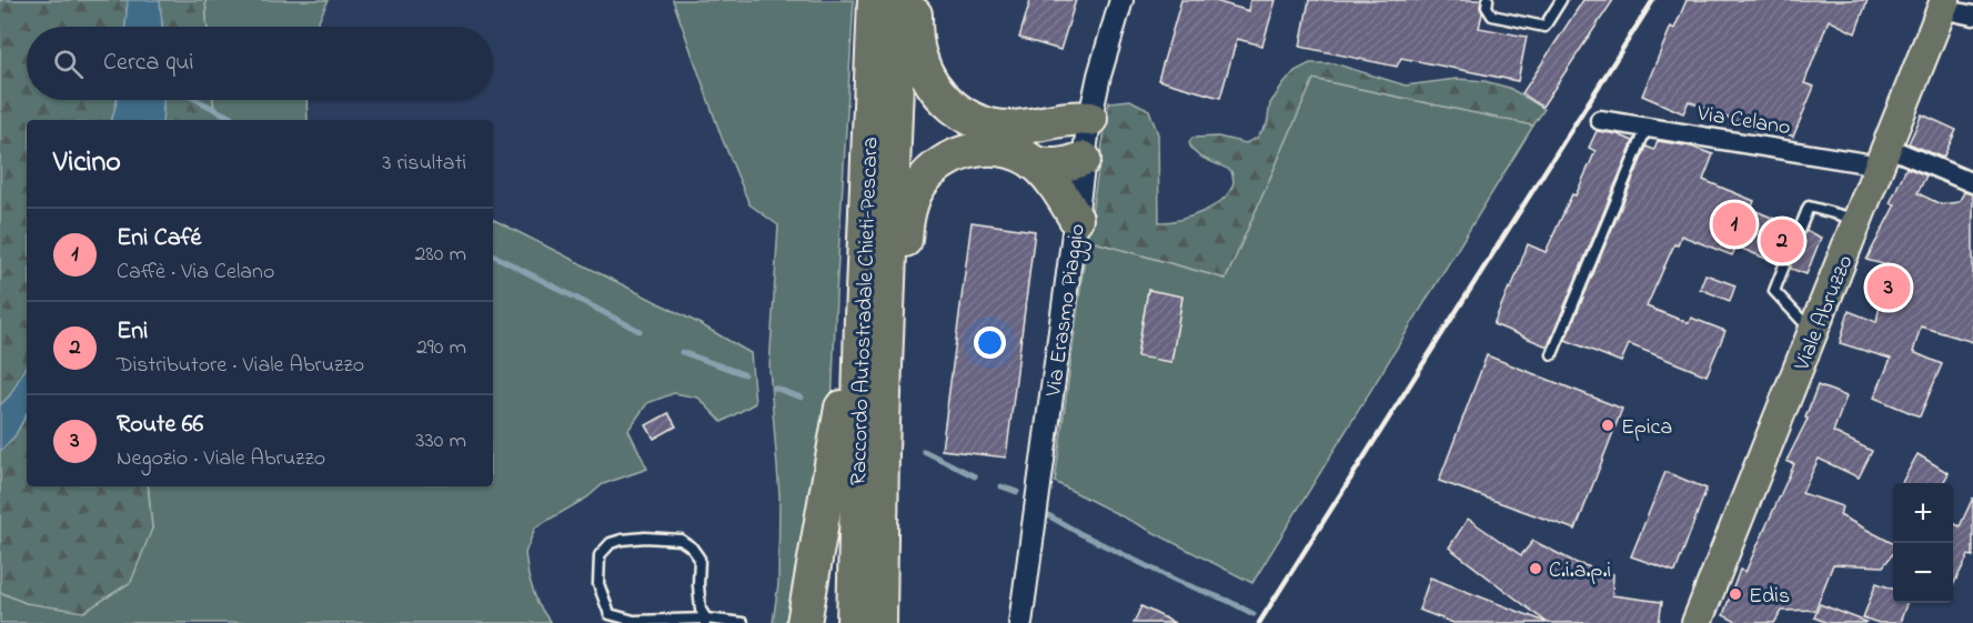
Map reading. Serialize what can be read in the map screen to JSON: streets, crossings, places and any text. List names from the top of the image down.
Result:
{
  "streets": {
    "highway": ["Raccordo Autostradale Chieti-Pescara"],
    "main road": ["Viale Abruzzo"],
    "street": ["Via Celano", "Via Erasmo Piaggio"]
  },
  "crossings": [
    ["Via Celano", "Viale Abruzzo"]
  ],
  "places": ["Epica", "C.i.a.p.i", "Edis"],
  "page": {
    "search": "Cerca qui",
    "heading": ["Vicino", "3 risultati"],
    "pins": ["1", "2", "3"],
    "list": [
      {
        "mark": "1",
        "name": "Eni Café",
        "note": "Caffè · Via Celano",
        "value": "280 m"
      },
      {
        "mark": "2",
        "name": "Eni",
        "note": "Distributore · Viale Abruzzo",
        "value": "290 m"
      },
      {
        "mark": "3",
        "name": "Route 66",
        "note": "Negozio · Viale Abruzzo",
        "value": "330 m"
      }
    ],
    "map_buttons": ["+", "−"]
  }
}
